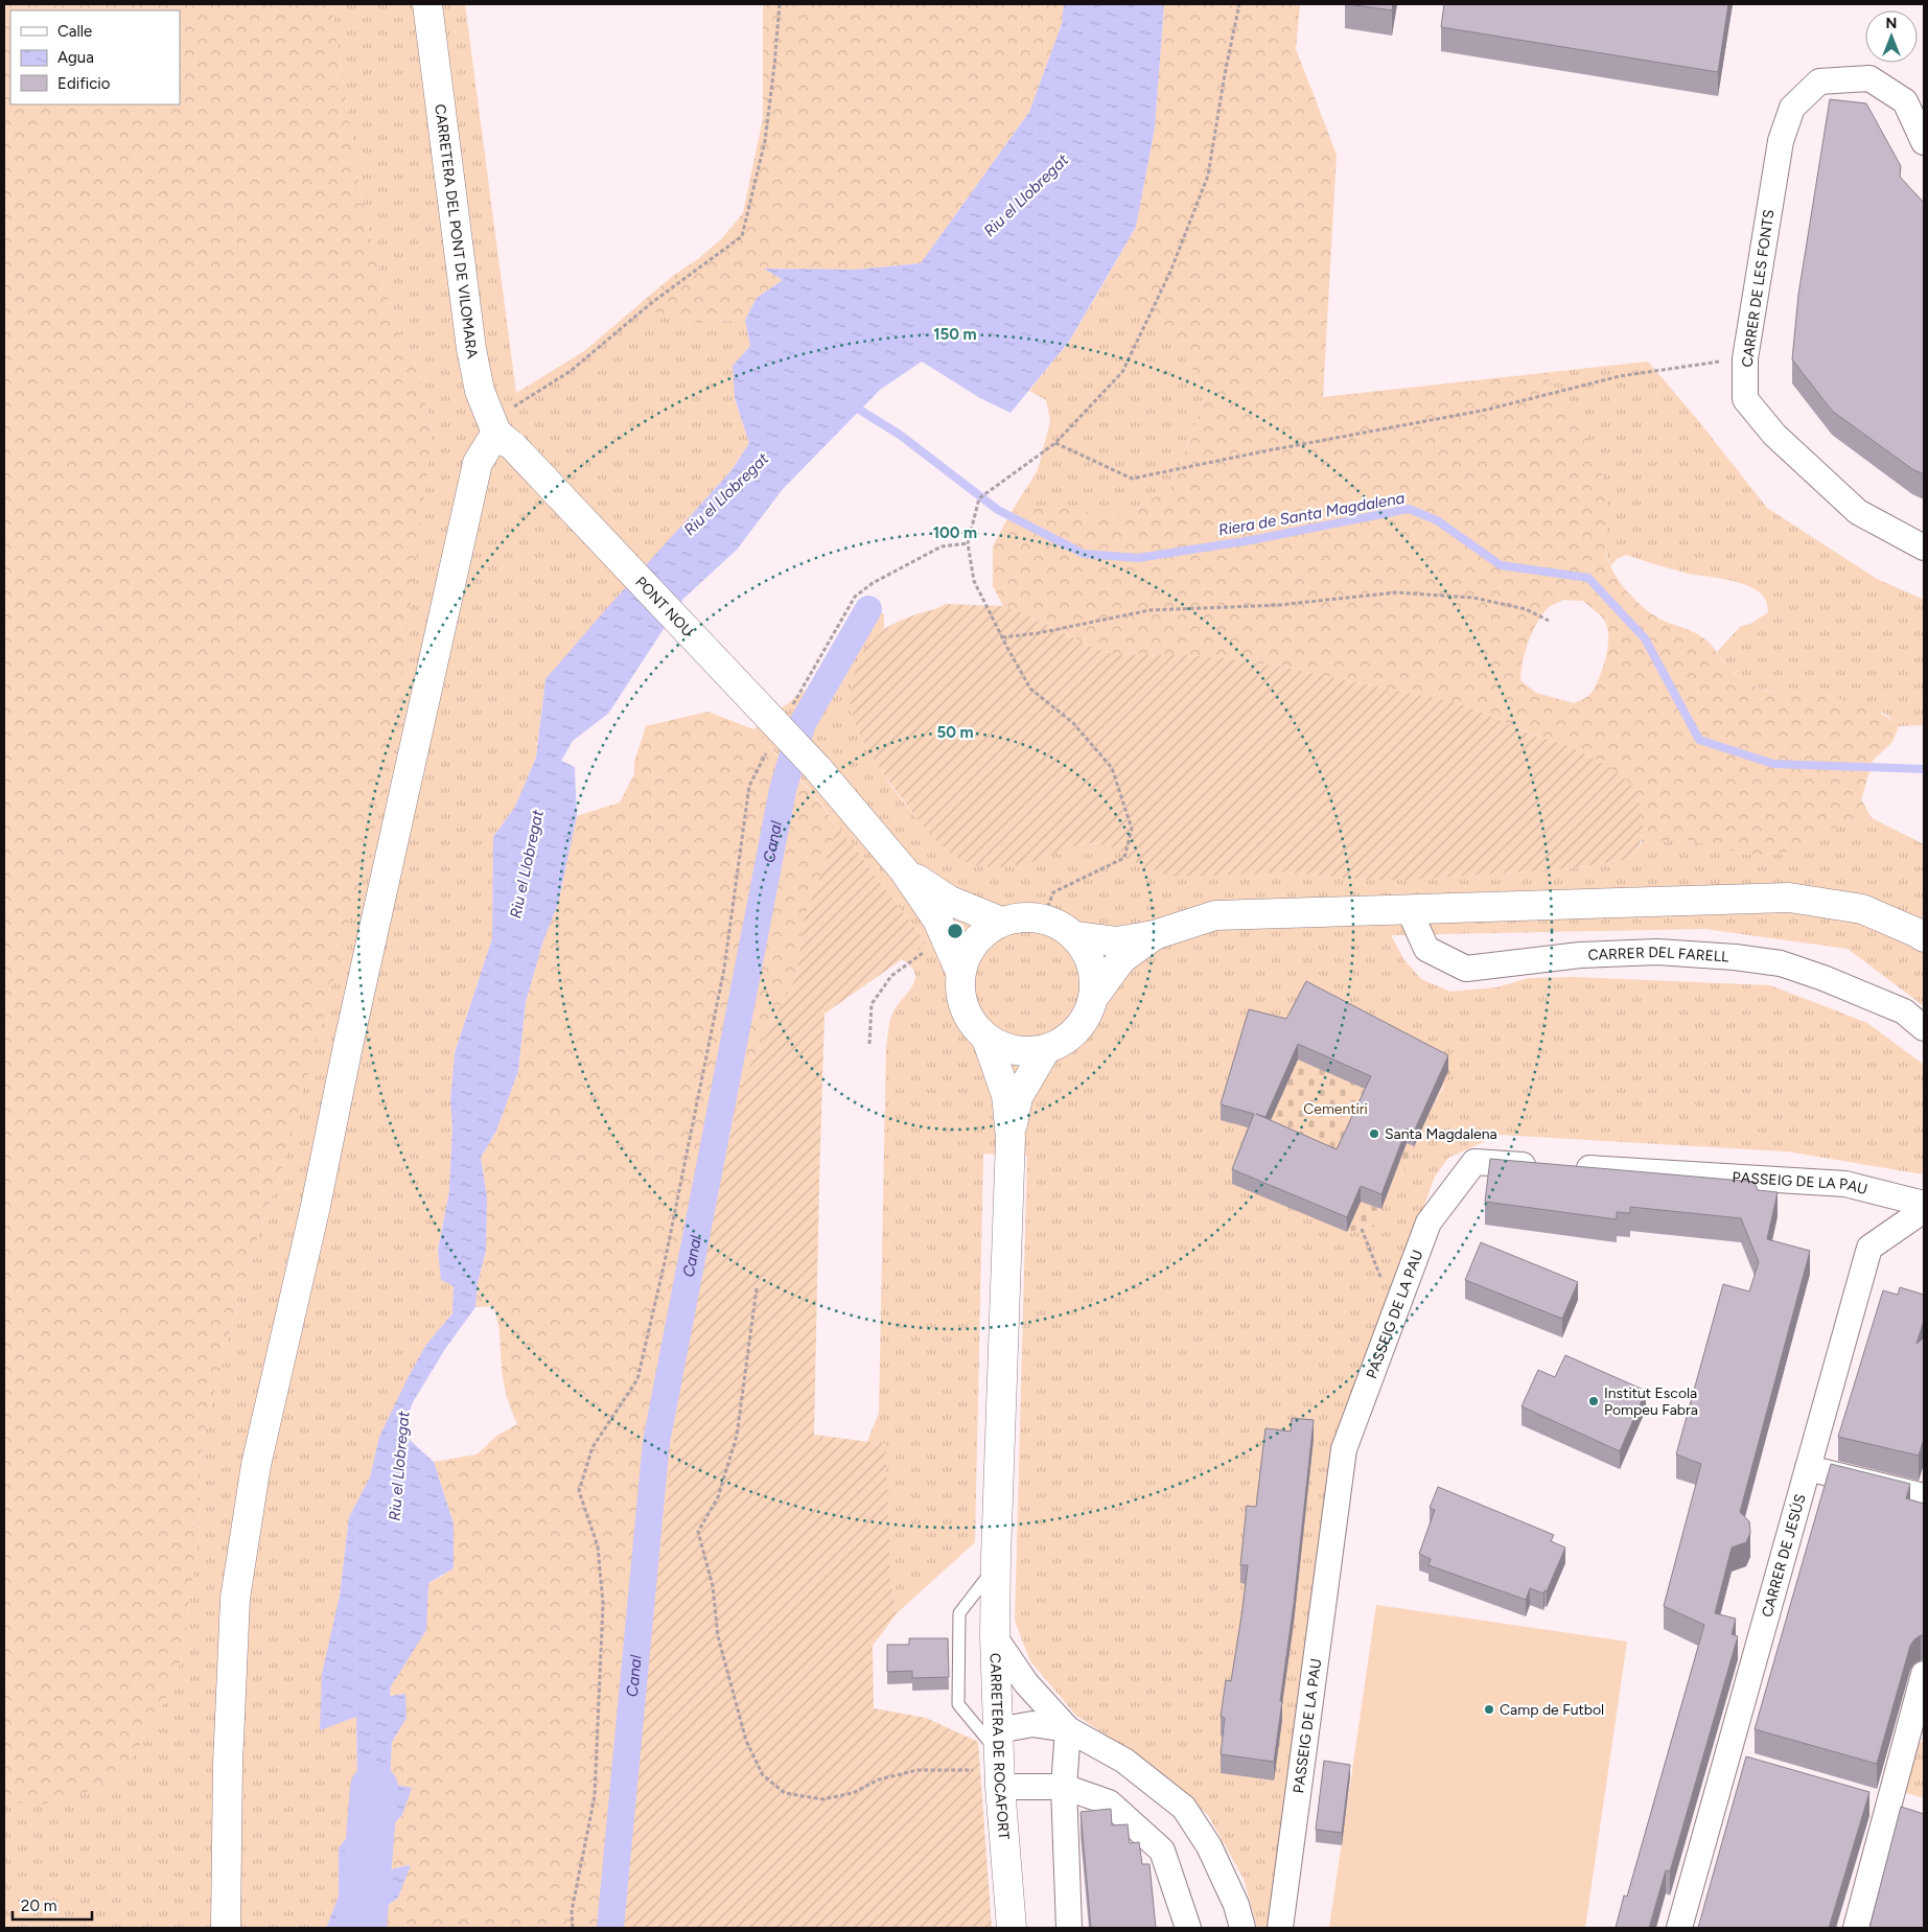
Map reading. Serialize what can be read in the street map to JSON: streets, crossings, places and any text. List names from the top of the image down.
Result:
{
  "streets": {
    "street": [
      "CARRETERA DEL PONT DE VILOMARA",
      "CARRER DE LES FONTS",
      "PONT NOU",
      "CARRER DEL FARELL",
      "PASSEIG DE LA PAU",
      "CARRER DE JESÚS",
      "CARRETERA DE ROCAFORT"
    ]
  },
  "crossings": [
    ["CARRETERA DEL PONT DE VILOMARA", "PONT NOU"]
  ],
  "water": ["Riu el Llobregat", "Riera de Santa Magdalena", "Canal"],
  "parks": ["Cementiri"],
  "places": ["Santa Magdalena", "Institut Escola Pompeu Fabra", "Camp de Futbol"],
  "legend": ["Calle", "Agua", "Edificio"],
  "scale_bar": "20 m",
  "north": "top",
  "rings": ["150 m", "100 m", "50 m"]
}
